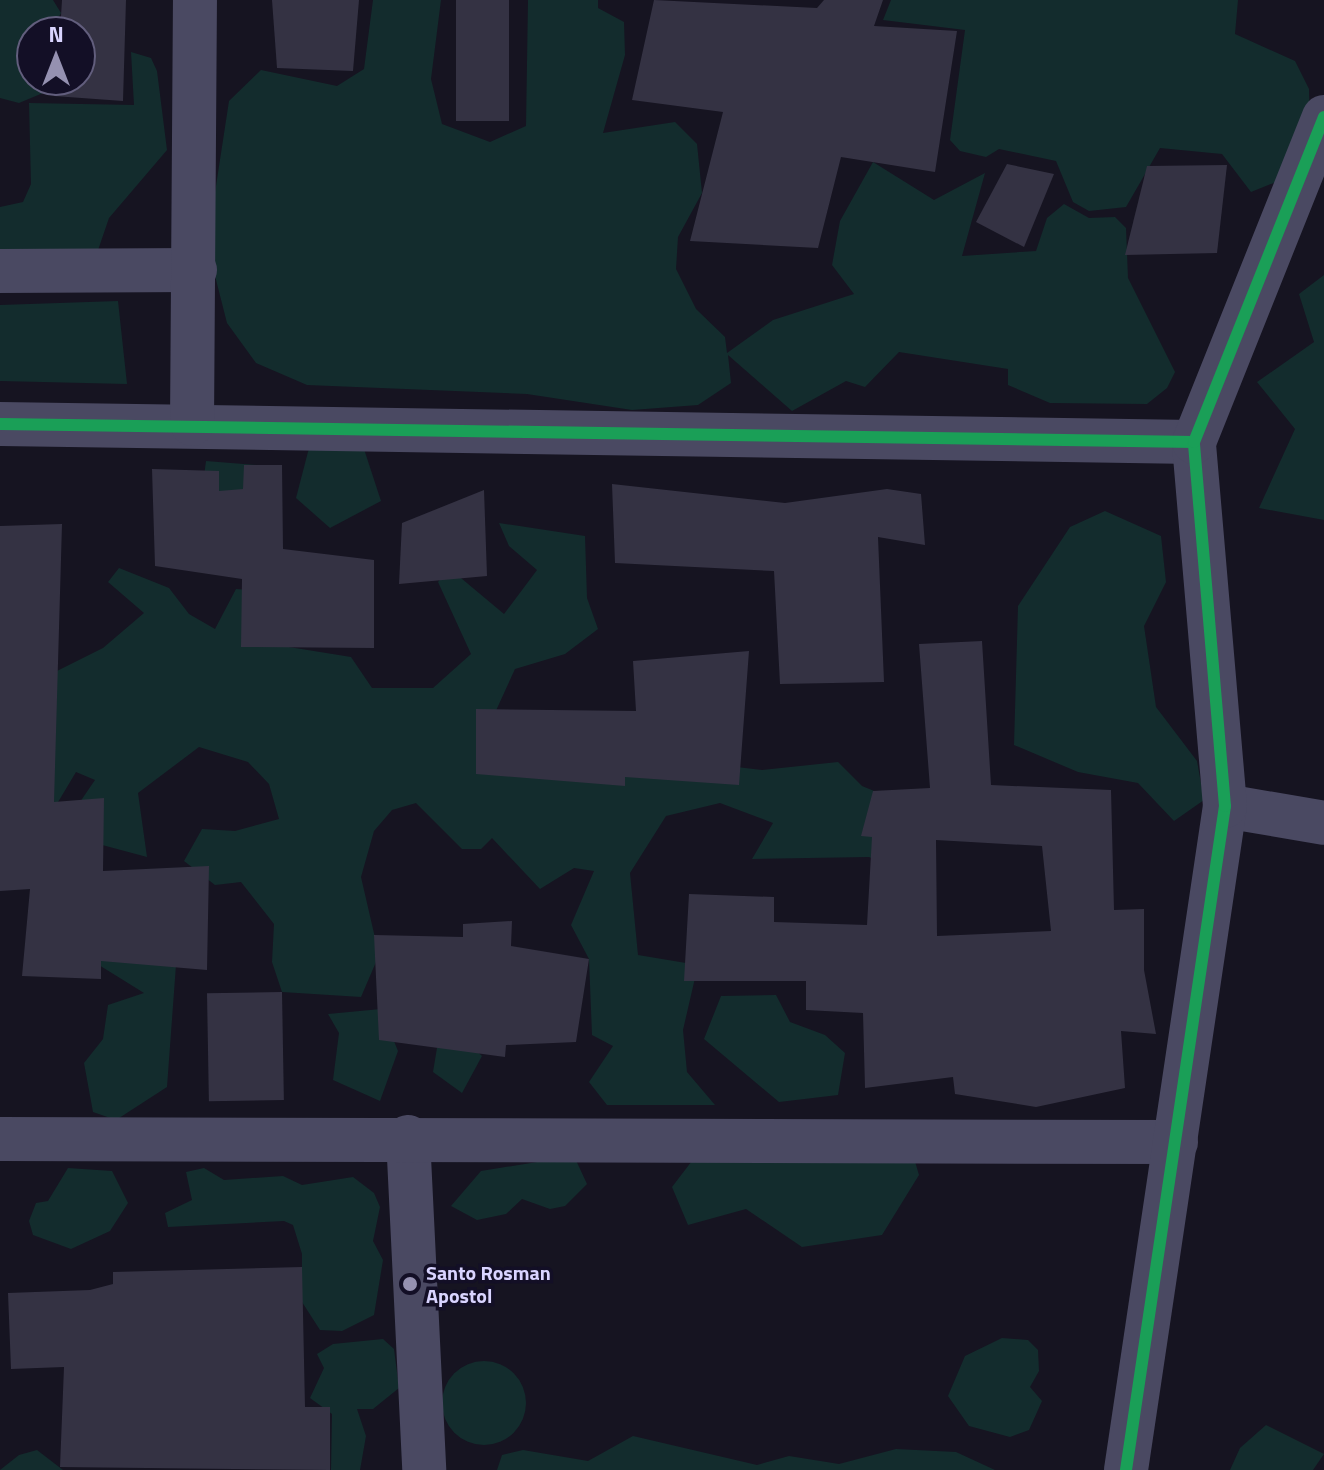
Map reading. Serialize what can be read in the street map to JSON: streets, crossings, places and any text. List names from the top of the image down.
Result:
{
  "places": ["Santo Rosman Apostol"],
  "north": "top"
}
